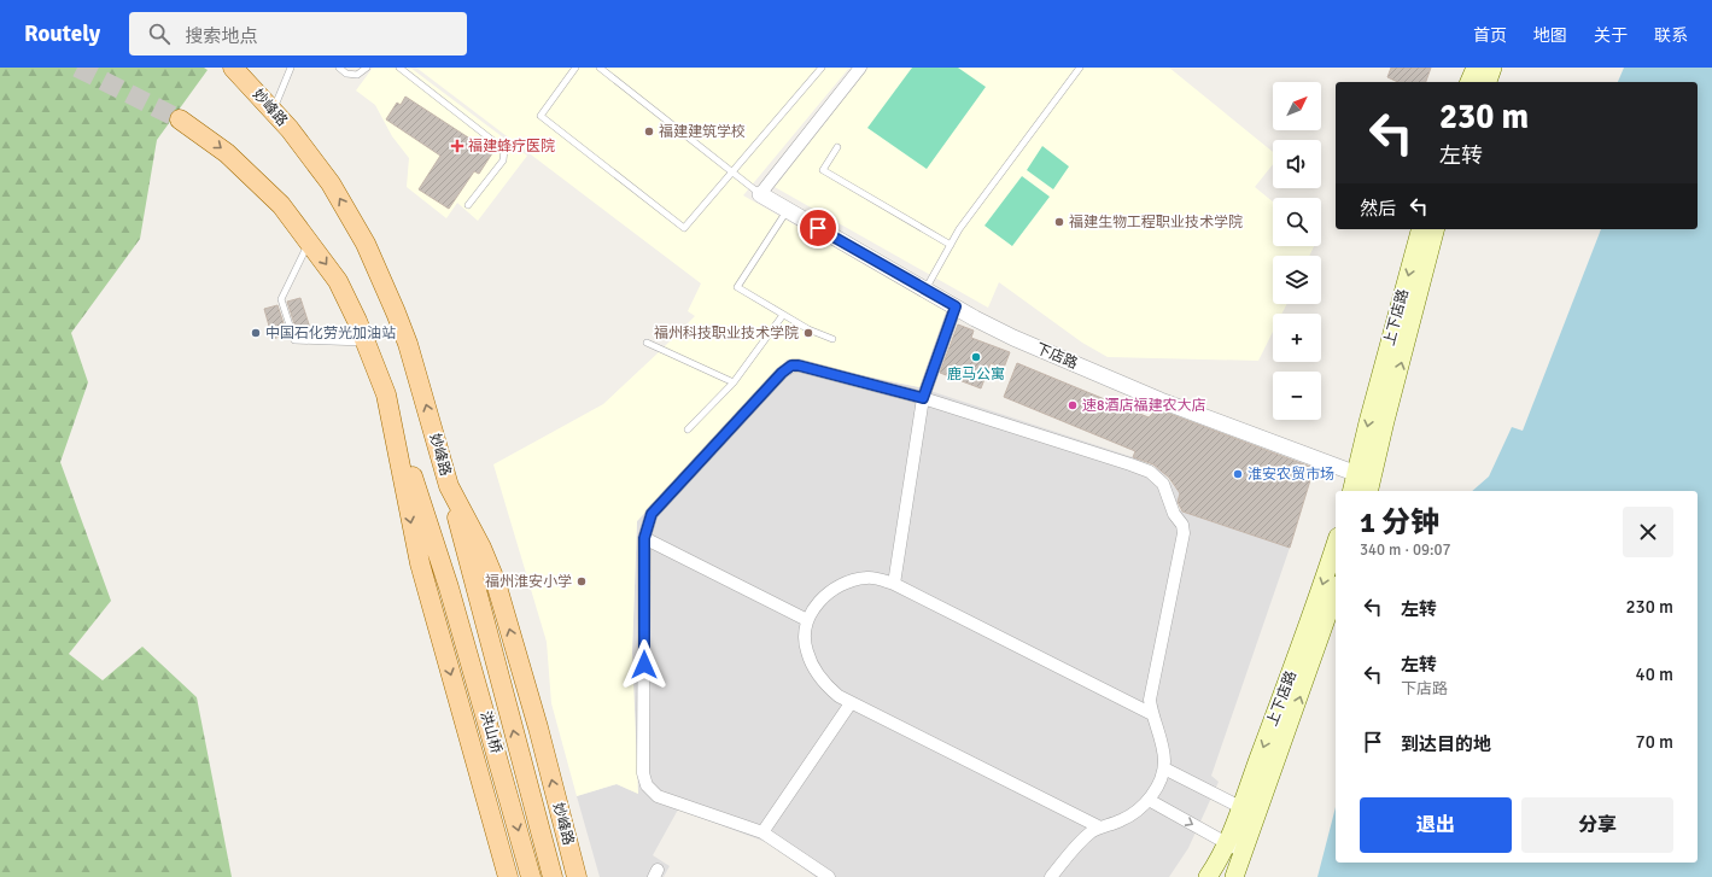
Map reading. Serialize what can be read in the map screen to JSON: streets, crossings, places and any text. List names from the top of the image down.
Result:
{
  "streets": {
    "main road": ["妙峰路", "上下店路", "洪山桥"],
    "street": ["下店路"]
  },
  "crossings": [
    ["上下店路", "下店路"]
  ],
  "places": {
    "other": [
      "福建建筑学校",
      "福建生物工程职业技术学院",
      "中国石化劳光加油站",
      "福州科技职业技术学院",
      "鹿马公寓",
      "速8酒店福建农大店",
      "淮安农贸市场",
      "福州淮安小学"
    ],
    "health": ["福建蜂疗医院"]
  },
  "north": "top right",
  "page": {
    "header": "Routely",
    "search": "搜索地点",
    "nav": [
      "首页",
      "地图",
      "关于",
      "联系"
    ],
    "map_buttons": ["+", "−"],
    "turn": ["230 m", "左转"],
    "then": "然后",
    "heading": ["1 分钟", "340 m · 09:07"],
    "list": [
      {
        "name": "左转",
        "value": "230 m"
      },
      {
        "name": "左转",
        "note": "下店路",
        "value": "40 m"
      },
      {
        "name": "到达目的地",
        "value": "70 m"
      }
    ],
    "buttons": ["退出", "分享"]
  }
}
